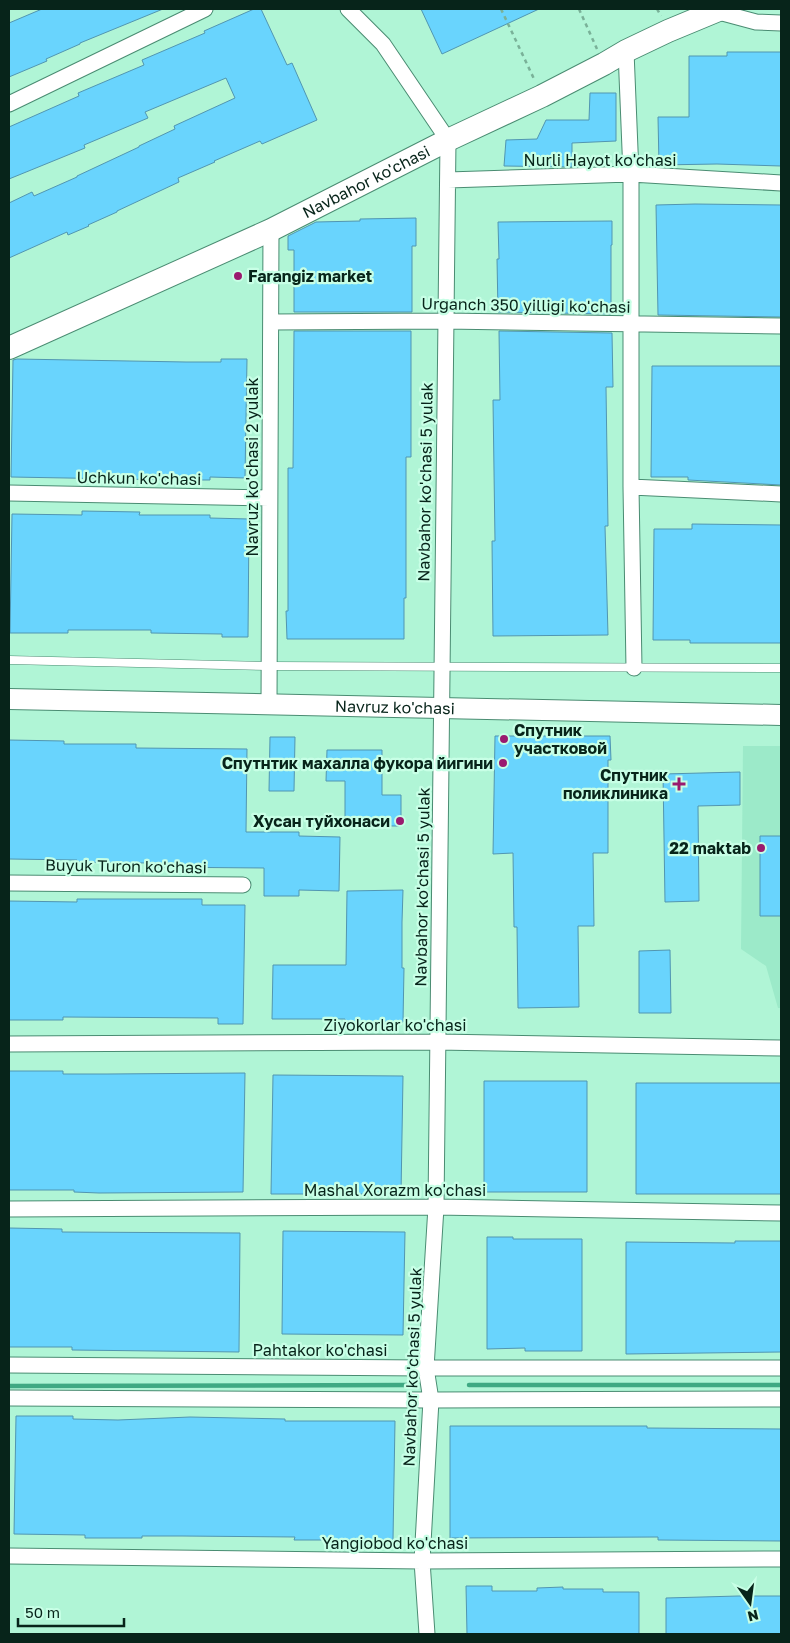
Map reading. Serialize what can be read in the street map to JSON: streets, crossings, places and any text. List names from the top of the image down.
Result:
{
  "streets": {
    "main road": ["Navbahor ko'chasi"],
    "street": [
      "Nurli Hayot ko'chasi",
      "Urganch 350 yilligi ko'chasi",
      "Navruz ko'chasi 2 yulak",
      "Uchkun ko'chasi",
      "Navbahor ko'chasi 5 yulak",
      "Navruz ko'chasi",
      "Buyuk Turon ko'chasi",
      "Ziyokorlar ko'chasi",
      "Mashal Xorazm ko'chasi",
      "Pahtakor ko'chasi",
      "Yangiobod ko'chasi"
    ]
  },
  "crossings": [
    ["Nurli Hayot ko'chasi", "Navbahor ko'chasi 5 yulak"],
    ["Navbahor ko'chasi", "Navruz ko'chasi 2 yulak"],
    ["Navbahor ko'chasi", "Navbahor ko'chasi 5 yulak"],
    ["Urganch 350 yilligi ko'chasi", "Navruz ko'chasi 2 yulak"],
    ["Urganch 350 yilligi ko'chasi", "Navbahor ko'chasi 5 yulak"],
    ["Navruz ko'chasi 2 yulak", "Uchkun ko'chasi"],
    ["Navruz ko'chasi 2 yulak", "Navruz ko'chasi"],
    ["Navbahor ko'chasi 5 yulak", "Navruz ko'chasi"],
    ["Navbahor ko'chasi 5 yulak", "Ziyokorlar ko'chasi"],
    ["Navbahor ko'chasi 5 yulak", "Mashal Xorazm ko'chasi"],
    ["Navbahor ko'chasi 5 yulak", "Pahtakor ko'chasi"],
    ["Navbahor ko'chasi 5 yulak", "Yangiobod ko'chasi"]
  ],
  "places": {
    "other": [
      "Farangiz market",
      "Спутник участковой",
      "Спутнтик махалла фукора йигини",
      "Хусан туйхонаси",
      "22 maktab"
    ],
    "health": ["Спутник поликлиника"]
  },
  "scale_bar": "50 m",
  "north": "bottom"
}
